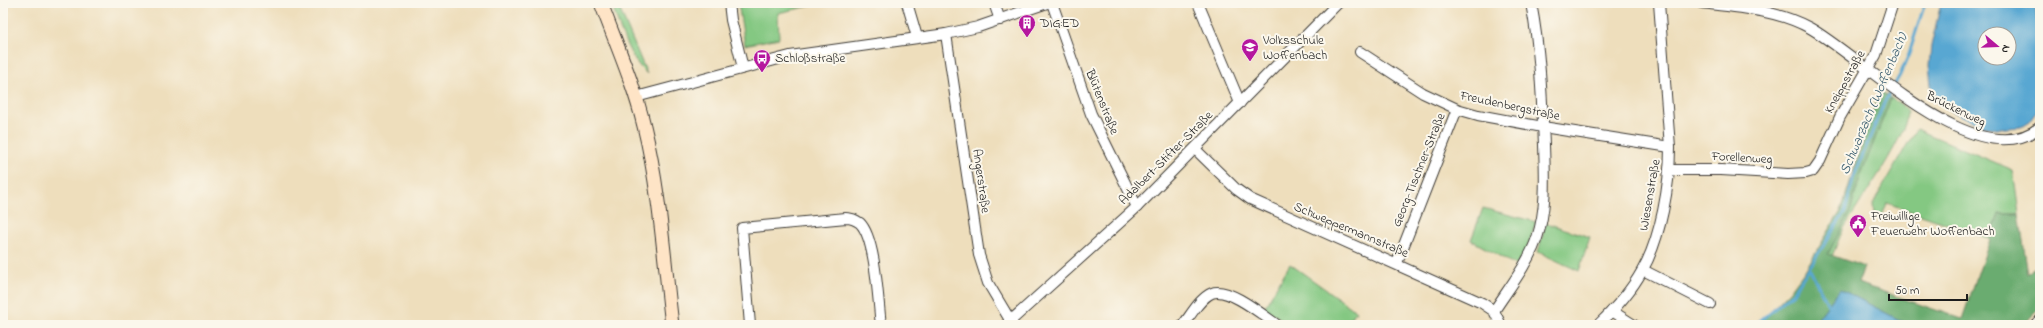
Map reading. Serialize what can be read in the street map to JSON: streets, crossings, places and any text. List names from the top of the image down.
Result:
{
  "streets": {
    "street": [
      "Kneippstraße",
      "Blütenstraße",
      "Freudenbergstraße",
      "Brückenweg",
      "Adalbert-Stifter-Straße",
      "Forellenweg",
      "Georg-Tischner-Straße",
      "Angerstraße",
      "Wiesenstraße",
      "Schweppermannstraße"
    ]
  },
  "crossings": [
    ["Kneippstraße", "Brückenweg"],
    ["Kneippstraße", "Forellenweg"],
    ["Blütenstraße", "Adalbert-Stifter-Straße"],
    ["Freudenbergstraße", "Georg-Tischner-Straße"],
    ["Freudenbergstraße", "Wiesenstraße"],
    ["Adalbert-Stifter-Straße", "Angerstraße"],
    ["Adalbert-Stifter-Straße", "Schweppermannstraße"],
    ["Forellenweg", "Wiesenstraße"],
    ["Georg-Tischner-Straße", "Schweppermannstraße"]
  ],
  "water": ["Schwarzach (Woffenbach)"],
  "places": {
    "building": ["DIG:ED"],
    "school or university": ["Volksschule Woffenbach"],
    "bus stop": ["Schloßstraße"],
    "public building": ["Freiwillige Feuerwehr Woffenbach"]
  },
  "scale_bar": "50 m",
  "north": "right"
}
